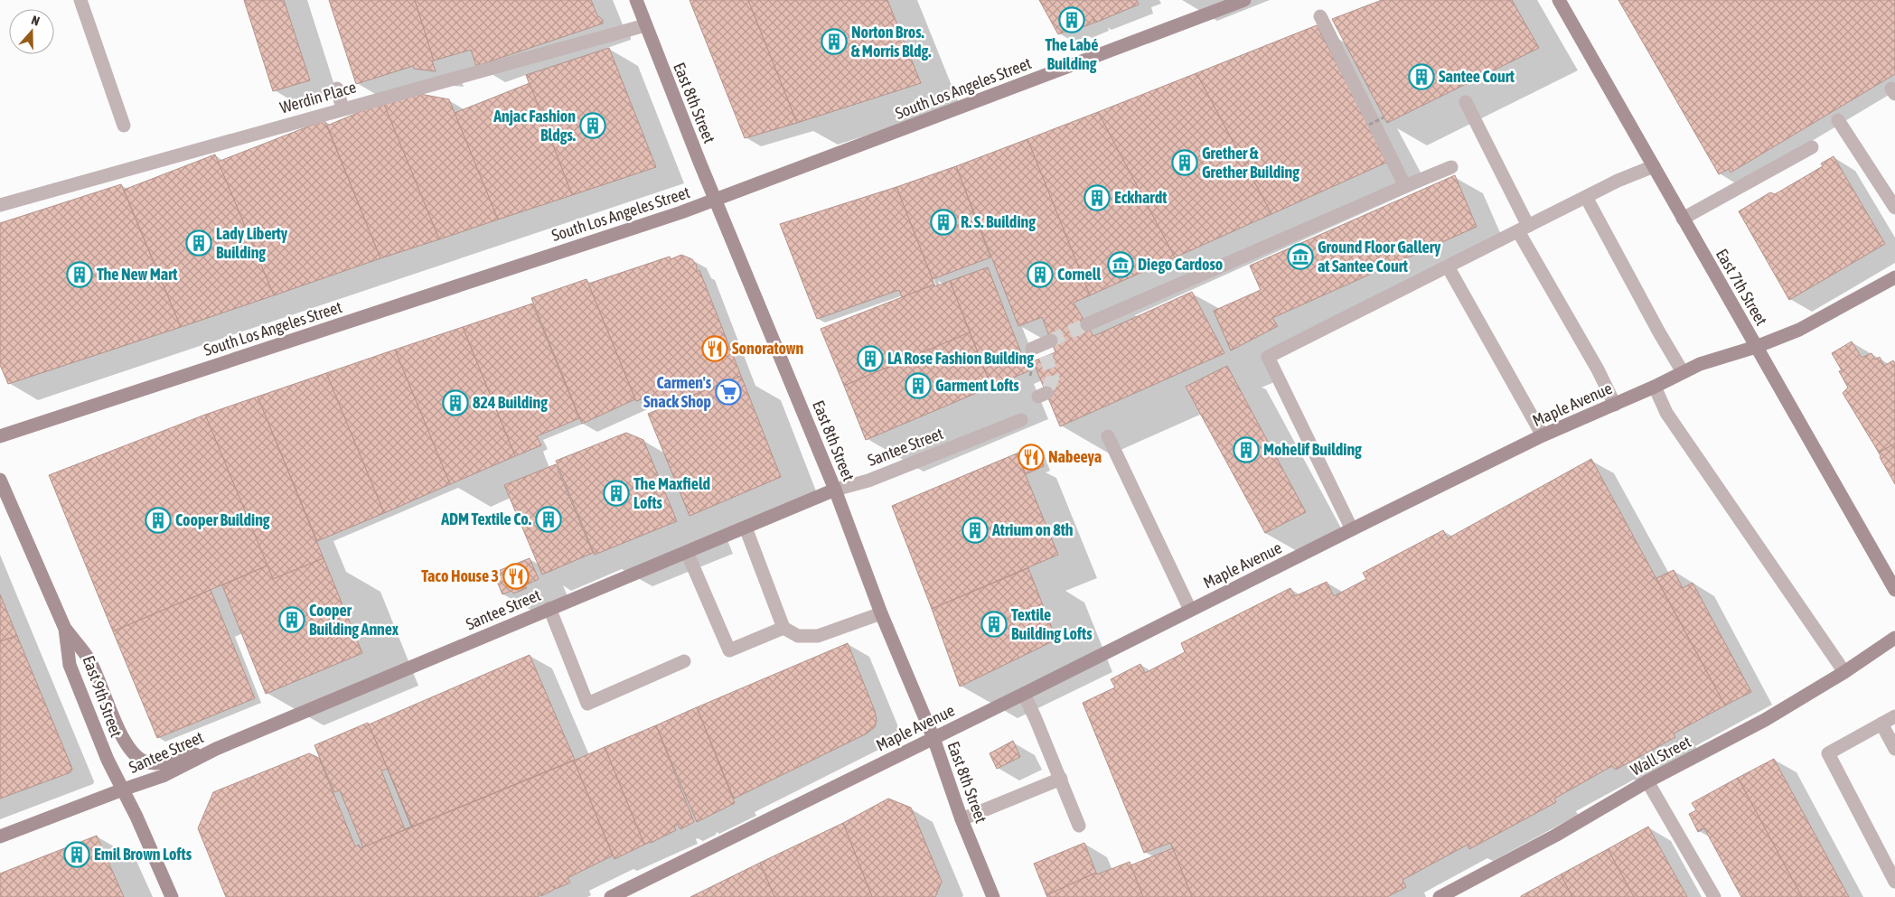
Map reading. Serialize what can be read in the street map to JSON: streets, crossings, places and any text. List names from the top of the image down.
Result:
{
  "streets": {
    "main road": [
      "South Los Angeles Street",
      "East 8th Street",
      "East 7th Street",
      "Maple Avenue",
      "Santee Street",
      "East 9th Street",
      "Wall Street"
    ],
    "street": ["Werdin Place"]
  },
  "crossings": [
    ["South Los Angeles Street", "East 8th Street"],
    ["Werdin Place", "East 8th Street"],
    ["East 8th Street", "Maple Avenue"],
    ["East 8th Street", "Santee Street"],
    ["East 7th Street", "Maple Avenue"],
    ["Santee Street", "East 9th Street"]
  ],
  "places": {
    "building": [
      "The Labé Building",
      "Norton Bros. & Morris Bldg.",
      "Santee Court",
      "Anjac Fashion Bldgs.",
      "Grether & Grether Building",
      "Eckhardt",
      "R. S. Building",
      "Lady Liberty Building",
      "The New Mart",
      "Cornell",
      "LA Rose Fashion Building",
      "Garment Lofts",
      "824 Building",
      "Mohelif Building",
      "The Maxfield Lofts",
      "ADM Textile Co.",
      "Cooper Building",
      "Atrium on 8th",
      "Cooper Building Annex",
      "Textile Building Lofts",
      "Emil Brown Lofts"
    ],
    "museum": ["Ground Floor Gallery at Santee Court", "Diego Cardoso"],
    "restaurant": ["Sonoratown", "Nabeeya", "Taco House 3"],
    "supermarket": ["Carmen's Snack Shop"]
  },
  "north": "top"
}
